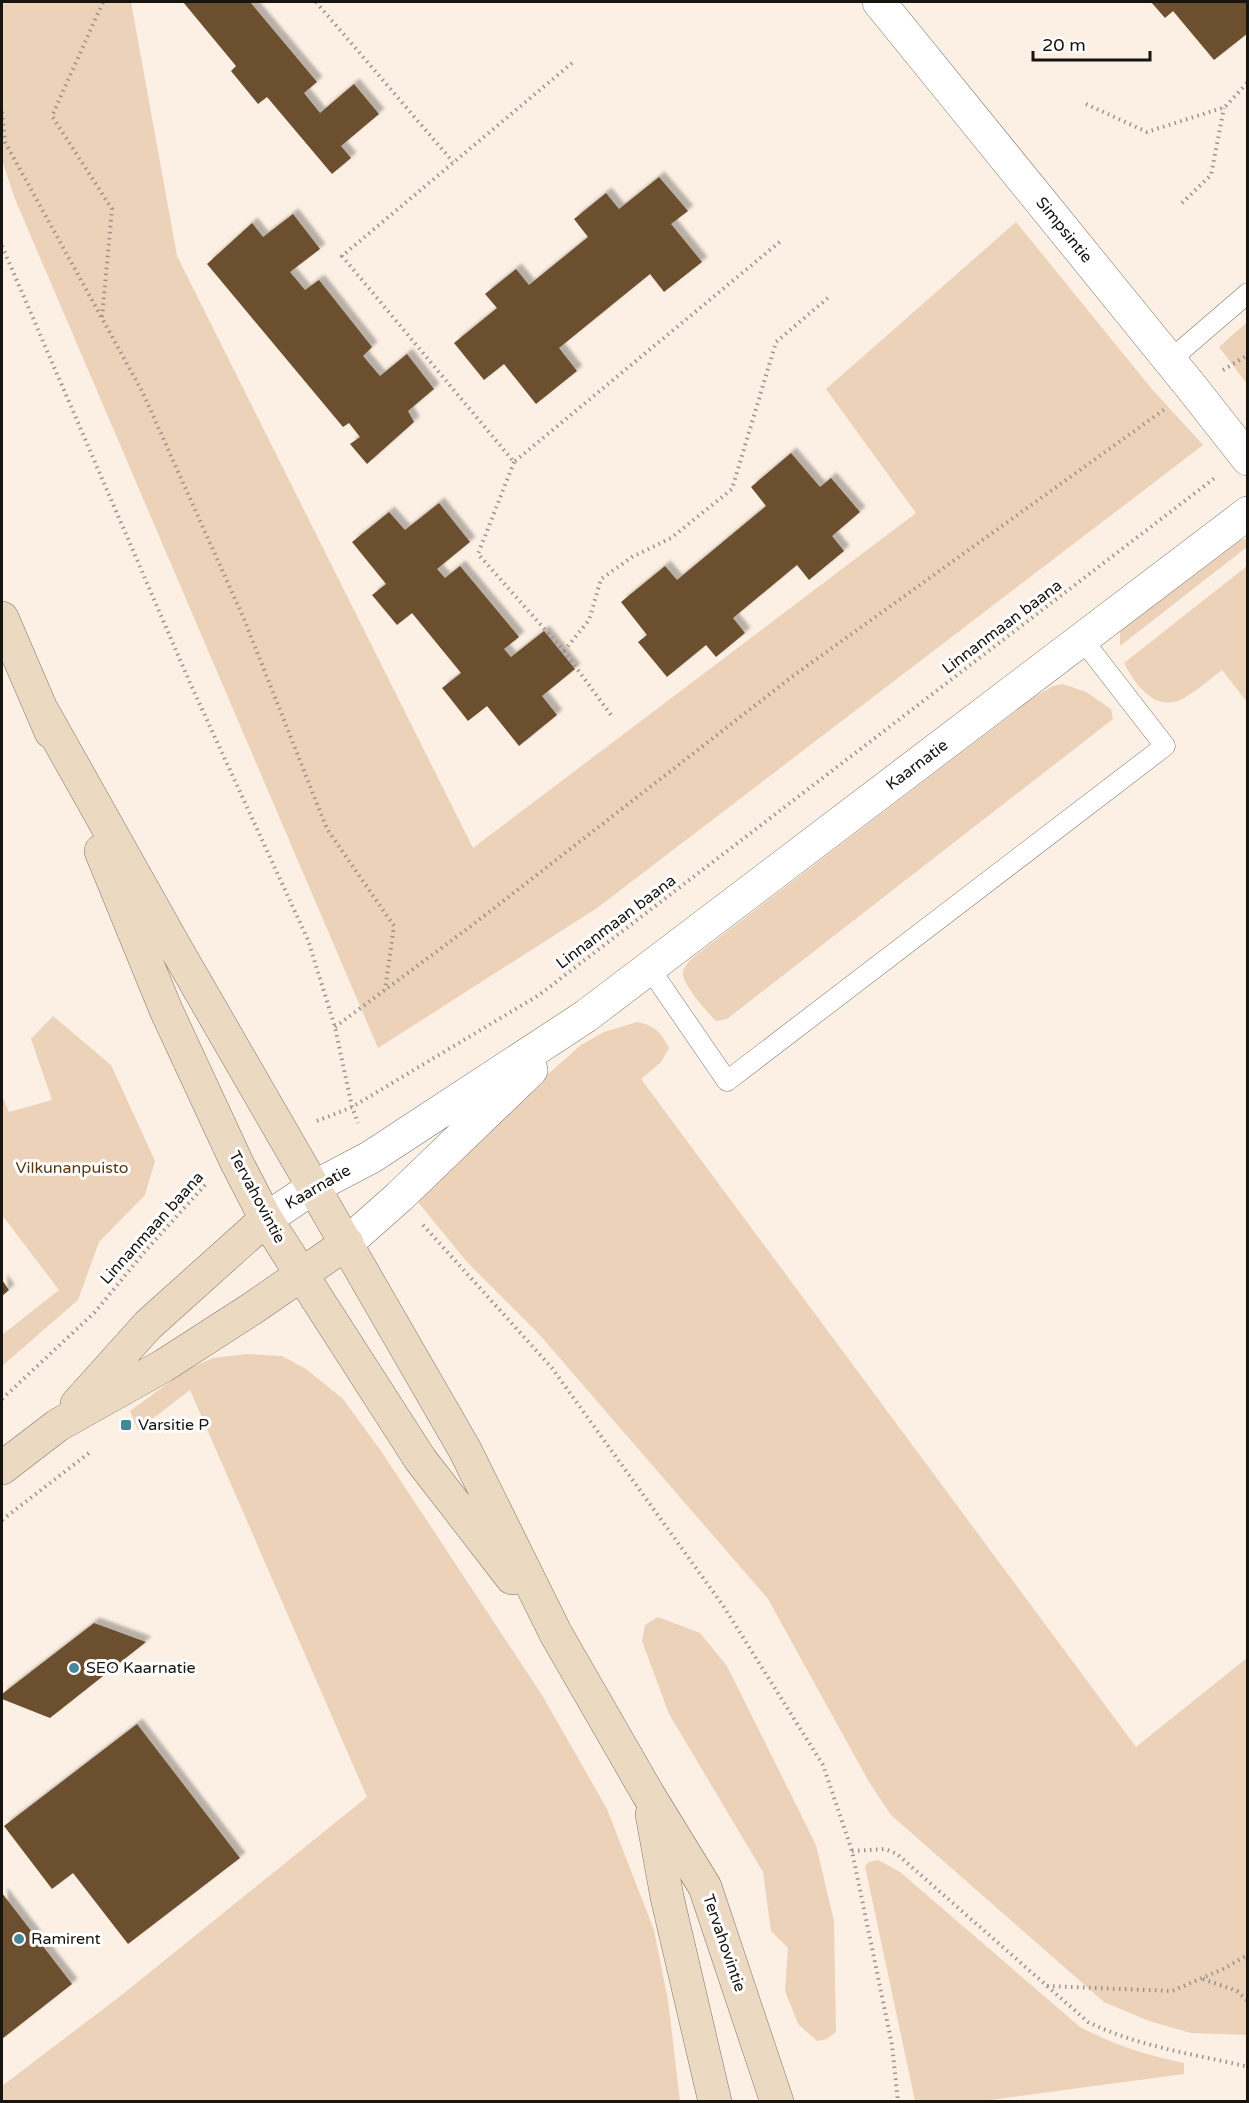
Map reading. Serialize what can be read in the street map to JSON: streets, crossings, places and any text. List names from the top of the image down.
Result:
{
  "streets": {
    "main road": ["Kaarnatie", "Tervahovintie"],
    "street": ["Simpsintie"],
    "path": ["Linnanmaan baana"]
  },
  "crossings": [
    ["Simpsintie", "Linnanmaan baana"],
    ["Linnanmaan baana", "Tervahovintie"],
    ["Kaarnatie", "Tervahovintie"]
  ],
  "parks": ["Vilkunanpuisto"],
  "places": {
    "transit": ["Varsitie P"],
    "other": ["SEO Kaarnatie", "Ramirent"]
  },
  "scale_bar": "20 m"
}
